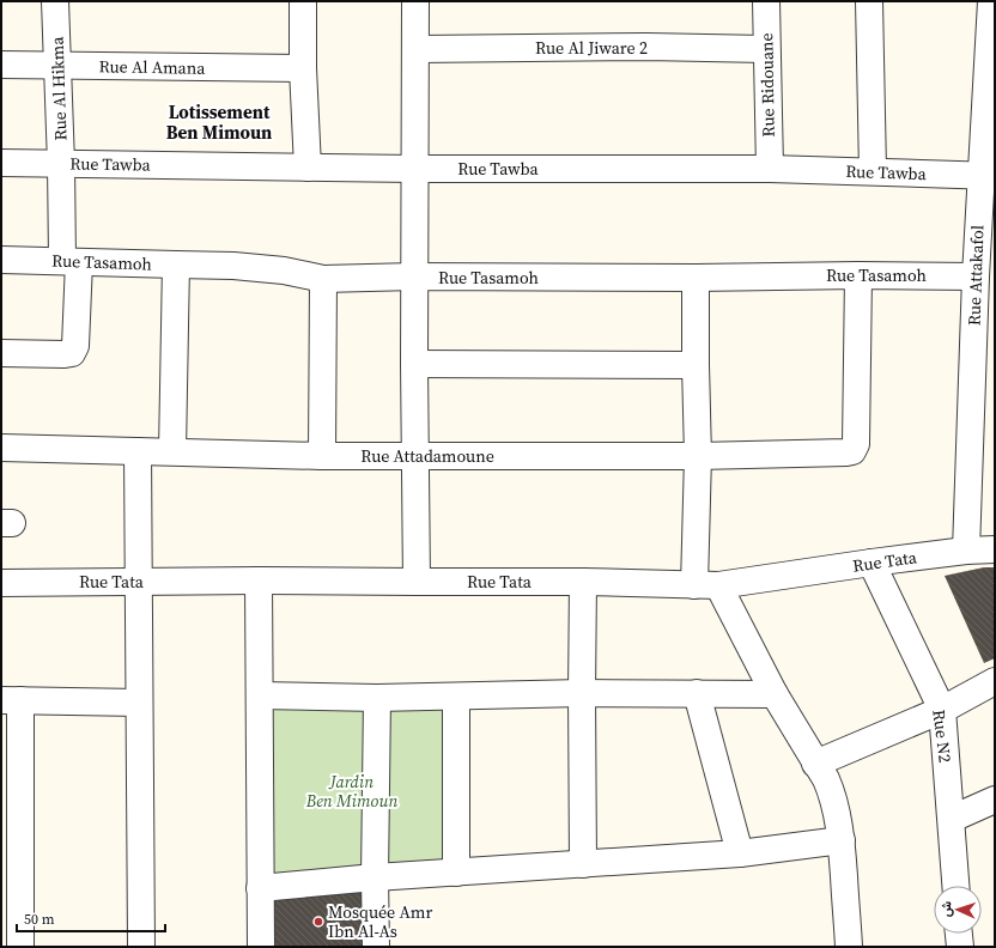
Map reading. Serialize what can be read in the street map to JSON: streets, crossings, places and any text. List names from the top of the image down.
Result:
{
  "streets": {
    "street": [
      "Rue Al Jiware 2",
      "Rue Al Amana",
      "Rue Ridouane",
      "Rue Al Hikma",
      "Rue Tawba",
      "Rue Tasamoh",
      "Rue Attakafol",
      "Rue Attadamoune",
      "Rue Tata",
      "Rue N2"
    ]
  },
  "crossings": [
    ["Rue Al Jiware 2", "Rue Ridouane"],
    ["Rue Al Amana", "Rue Al Hikma"],
    ["Rue Ridouane", "Rue Tawba"],
    ["Rue Al Hikma", "Rue Tawba"],
    ["Rue Al Hikma", "Rue Tasamoh"],
    ["Rue Tawba", "Rue Attakafol"],
    ["Rue Tasamoh", "Rue Attakafol"],
    ["Rue Tasamoh", "Rue Attadamoune"],
    ["Rue Attakafol", "Rue Tata"],
    ["Rue Tata", "Rue N2"]
  ],
  "districts": ["Lotissement Ben Mimoun"],
  "parks": ["Jardin Ben Mimoun"],
  "places": ["Mosquée Amr Ibn Al-As"],
  "scale_bar": "50 m",
  "north": "left"
}
